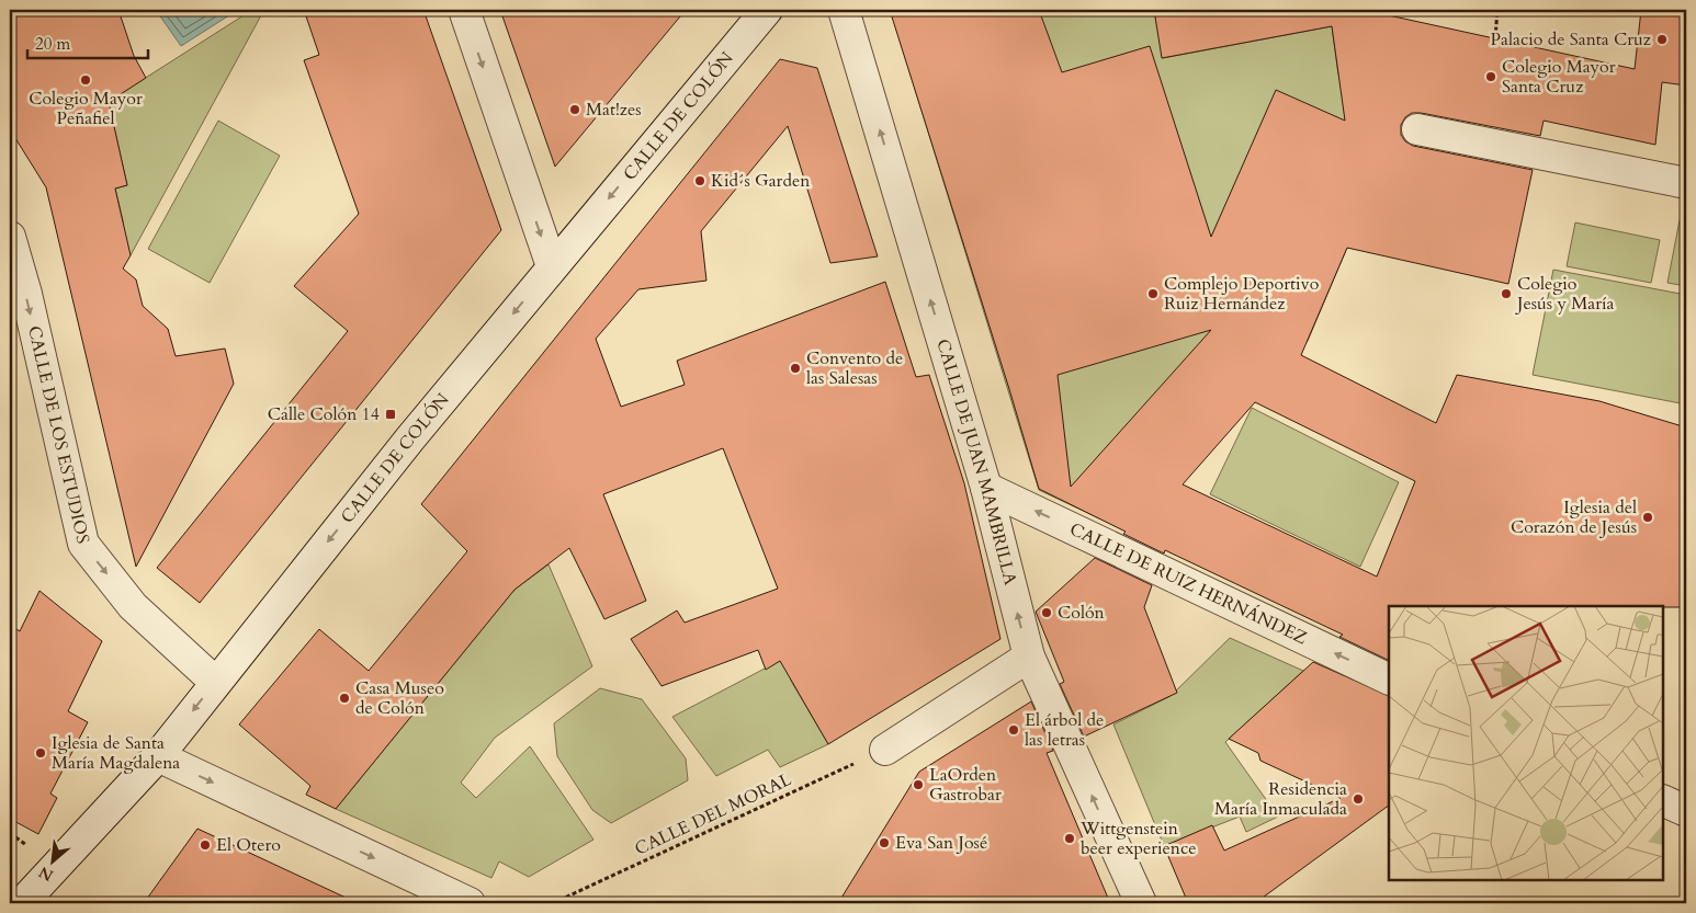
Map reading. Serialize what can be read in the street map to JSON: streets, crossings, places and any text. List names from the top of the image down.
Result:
{
  "streets": {
    "street": [
      "CALLE DE COLÓN",
      "CALLE DE LOS ESTUDIOS",
      "CALLE DE JUAN MAMBRILLA",
      "CALLE DE RUIZ HERNÁNDEZ"
    ],
    "path": ["CALLE DEL MORAL"]
  },
  "crossings": [
    ["CALLE DE COLÓN", "CALLE DE LOS ESTUDIOS"],
    ["CALLE DE JUAN MAMBRILLA", "CALLE DE RUIZ HERNÁNDEZ"]
  ],
  "one_way": [
    "CALLE DE COLÓN",
    "CALLE DE LOS ESTUDIOS",
    "CALLE DE JUAN MAMBRILLA",
    "CALLE DE RUIZ HERNÁNDEZ"
  ],
  "places": {
    "other": [
      "Palacio de Santa Cruz",
      "Colegio Mayor Santa Cruz",
      "Colegio Mayor Peñafiel",
      "Mat!zes",
      "Kid´s Garden",
      "Complejo Deportivo Ruiz Hernández",
      "Colegio Jesús y María",
      "Convento de las Salesas",
      "Iglesia del Corazón de Jesús",
      "Colón",
      "Casa Museo de Colón",
      "El árbol de las letras",
      "Iglesia de Santa María Magdalena",
      "LaOrden Gastrobar",
      "Residencia María Inmaculada",
      "Wittgenstein beer experience",
      "Eva San José",
      "El Otero"
    ],
    "transit": ["Calle Colón 14"]
  },
  "scale_bar": "20 m",
  "north": "bottom left"
}
